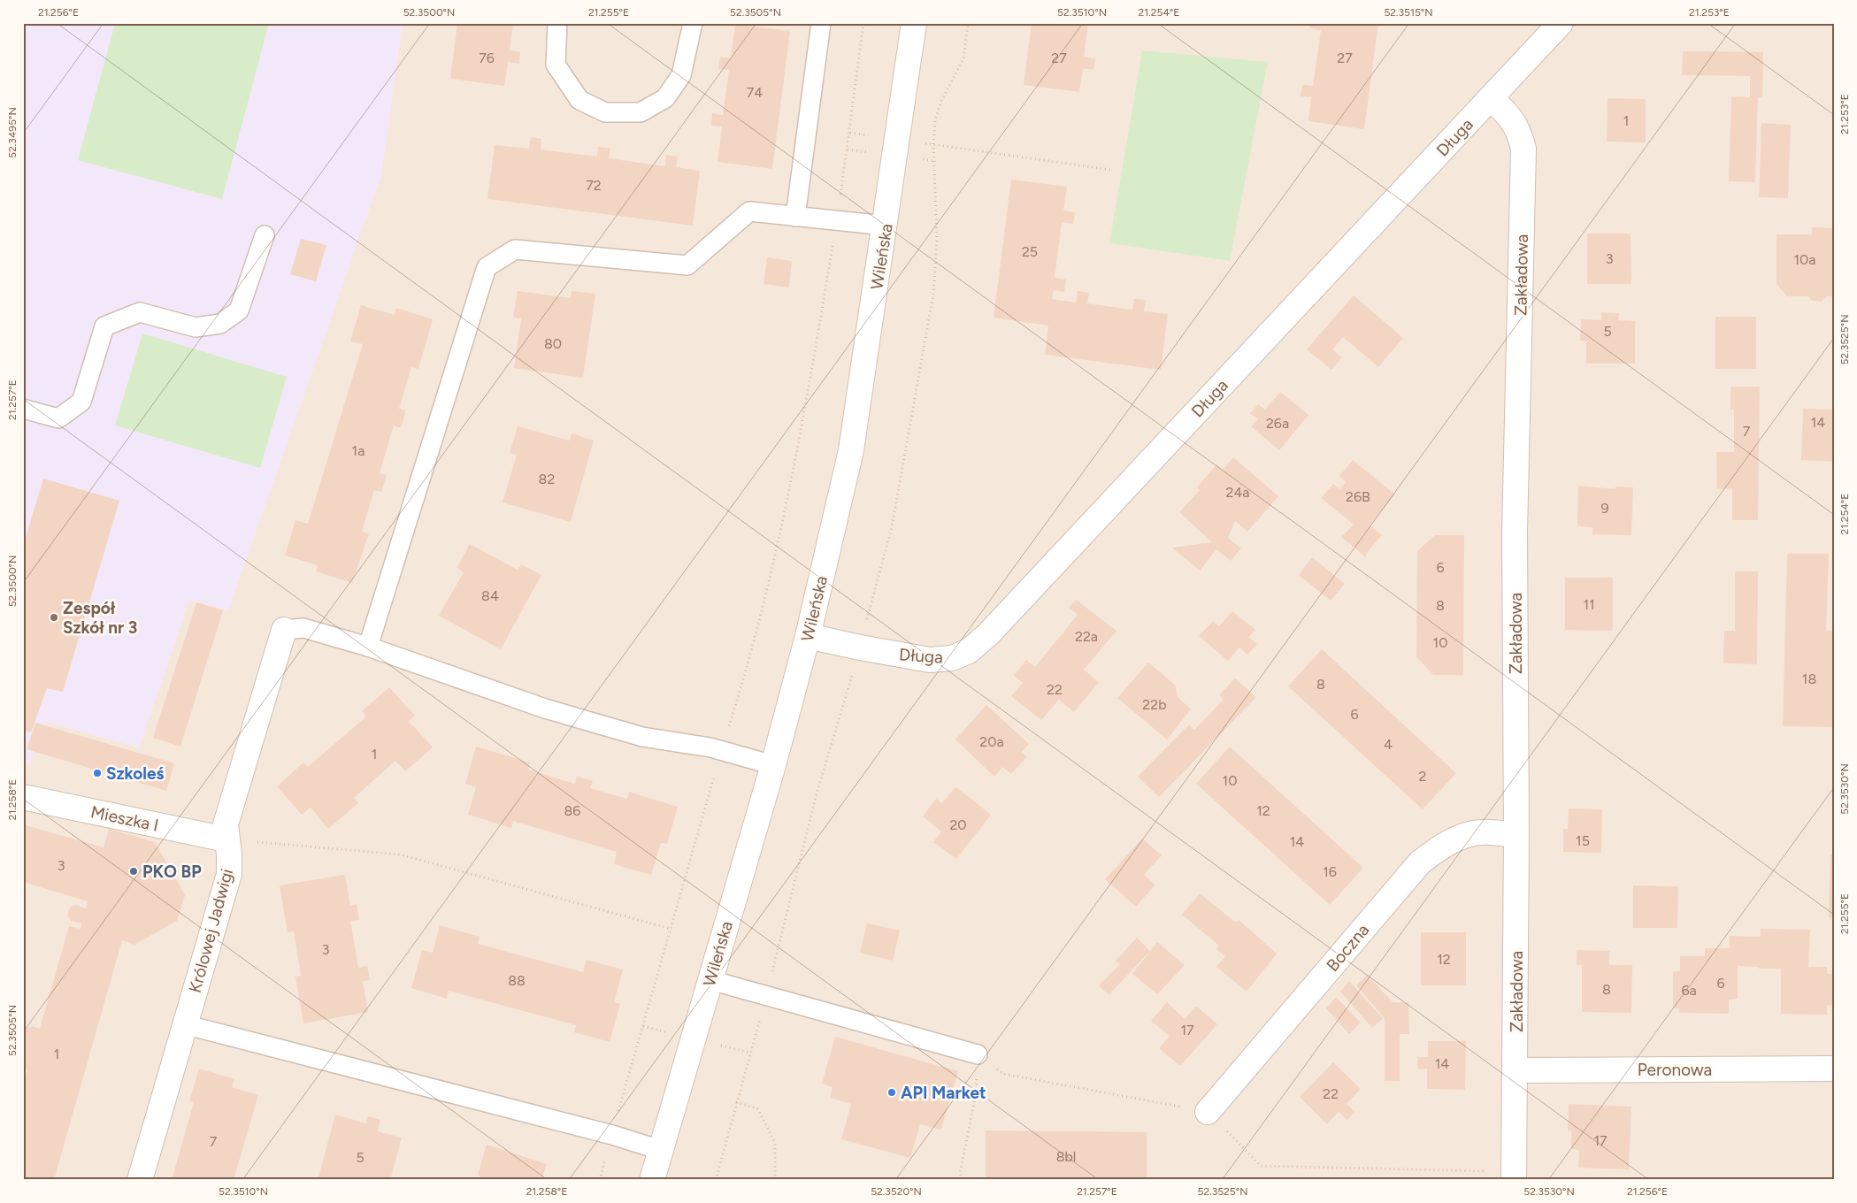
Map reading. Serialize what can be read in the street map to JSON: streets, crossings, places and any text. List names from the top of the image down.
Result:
{
  "streets": {
    "street": [
      "Długa",
      "Wileńska",
      "Zakładowa",
      "Mieszka I",
      "Królowej Jadwigi",
      "Boczna",
      "Peronowa"
    ]
  },
  "crossings": [
    ["Długa", "Wileńska"],
    ["Długa", "Zakładowa"],
    ["Zakładowa", "Boczna"],
    ["Zakładowa", "Peronowa"],
    ["Mieszka I", "Królowej Jadwigi"]
  ],
  "places": [
    "Zespół Szkół nr 3",
    "Szkoleś",
    "PKO BP",
    "API Market"
  ],
  "house_numbers": [
    "76",
    "27",
    "27",
    "74",
    "1",
    "72",
    "25",
    "3",
    "10a",
    "5",
    "80",
    "14",
    "26a",
    "7",
    "1a",
    "82",
    "24a",
    "26B",
    "9",
    "6",
    "84",
    "11",
    "8",
    "22a",
    "10",
    "18",
    "8",
    "22",
    "22b",
    "6",
    "20a",
    "4",
    "1",
    "2",
    "10",
    "86",
    "12",
    "20",
    "15",
    "14",
    "3",
    "16",
    "3",
    "12",
    "88",
    "6",
    "8",
    "6a",
    "17",
    "1",
    "14",
    "22",
    "17",
    "7",
    "8bl",
    "5"
  ],
  "coordinates": [
    "21.256°E",
    "52.3500°N",
    "21.255°E",
    "52.3505°N",
    "52.3510°N",
    "21.254°E",
    "52.3515°N",
    "21.253°E",
    "52.3495°N",
    "52.3525°N",
    "21.257°E",
    "52.3530°N",
    "21.258°E",
    "52.3520°N"
  ]
}
